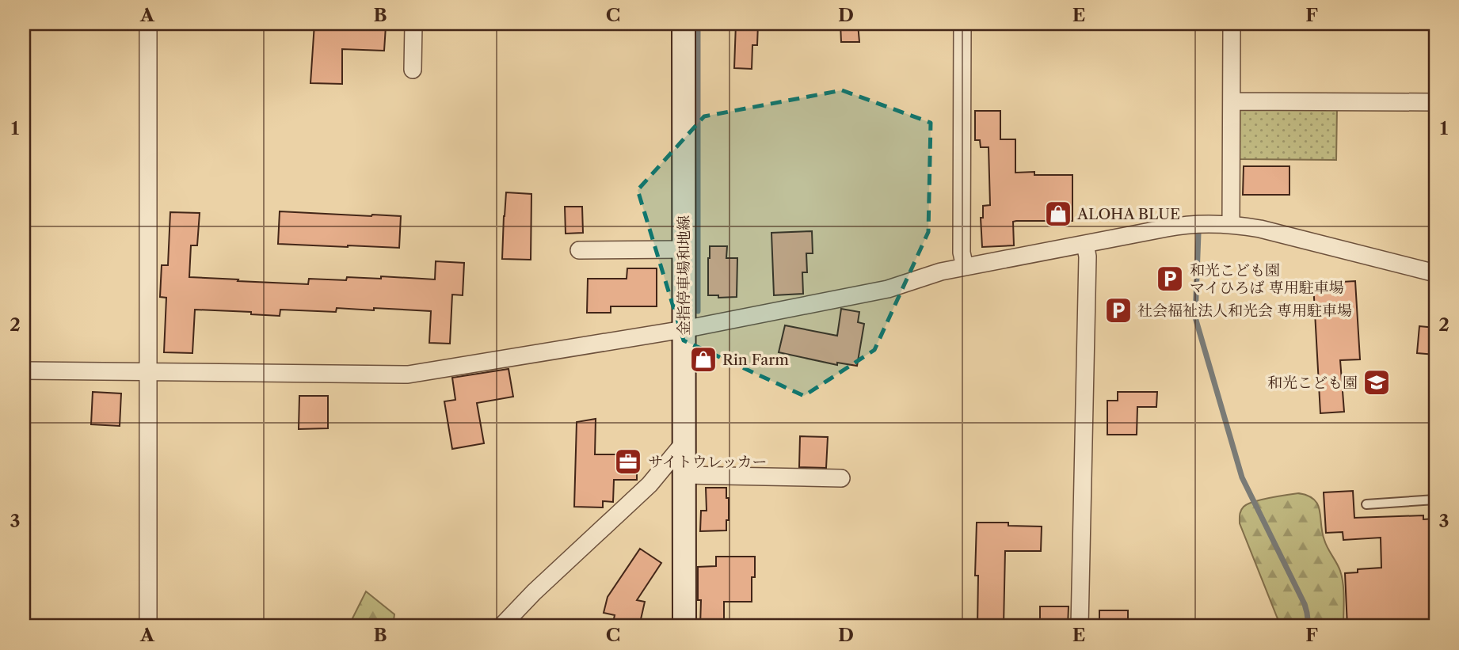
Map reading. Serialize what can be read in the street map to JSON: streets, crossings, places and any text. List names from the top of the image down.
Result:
{
  "streets": {
    "main road": ["金指停車場和地線"]
  },
  "places": {
    "shop": ["ALOHA BLUE", "Rin Farm"],
    "parking": ["和光こども園 マイひろば 専用駐車場", "社会福祉法人和光会 専用駐車場"],
    "school or university": ["和光こども園"],
    "office": ["サイトウレッカー"]
  },
  "grid": {
    "columns": [
      "A",
      "B",
      "C",
      "D",
      "E",
      "F"
    ],
    "rows": ["1", "2", "3"]
  }
}
